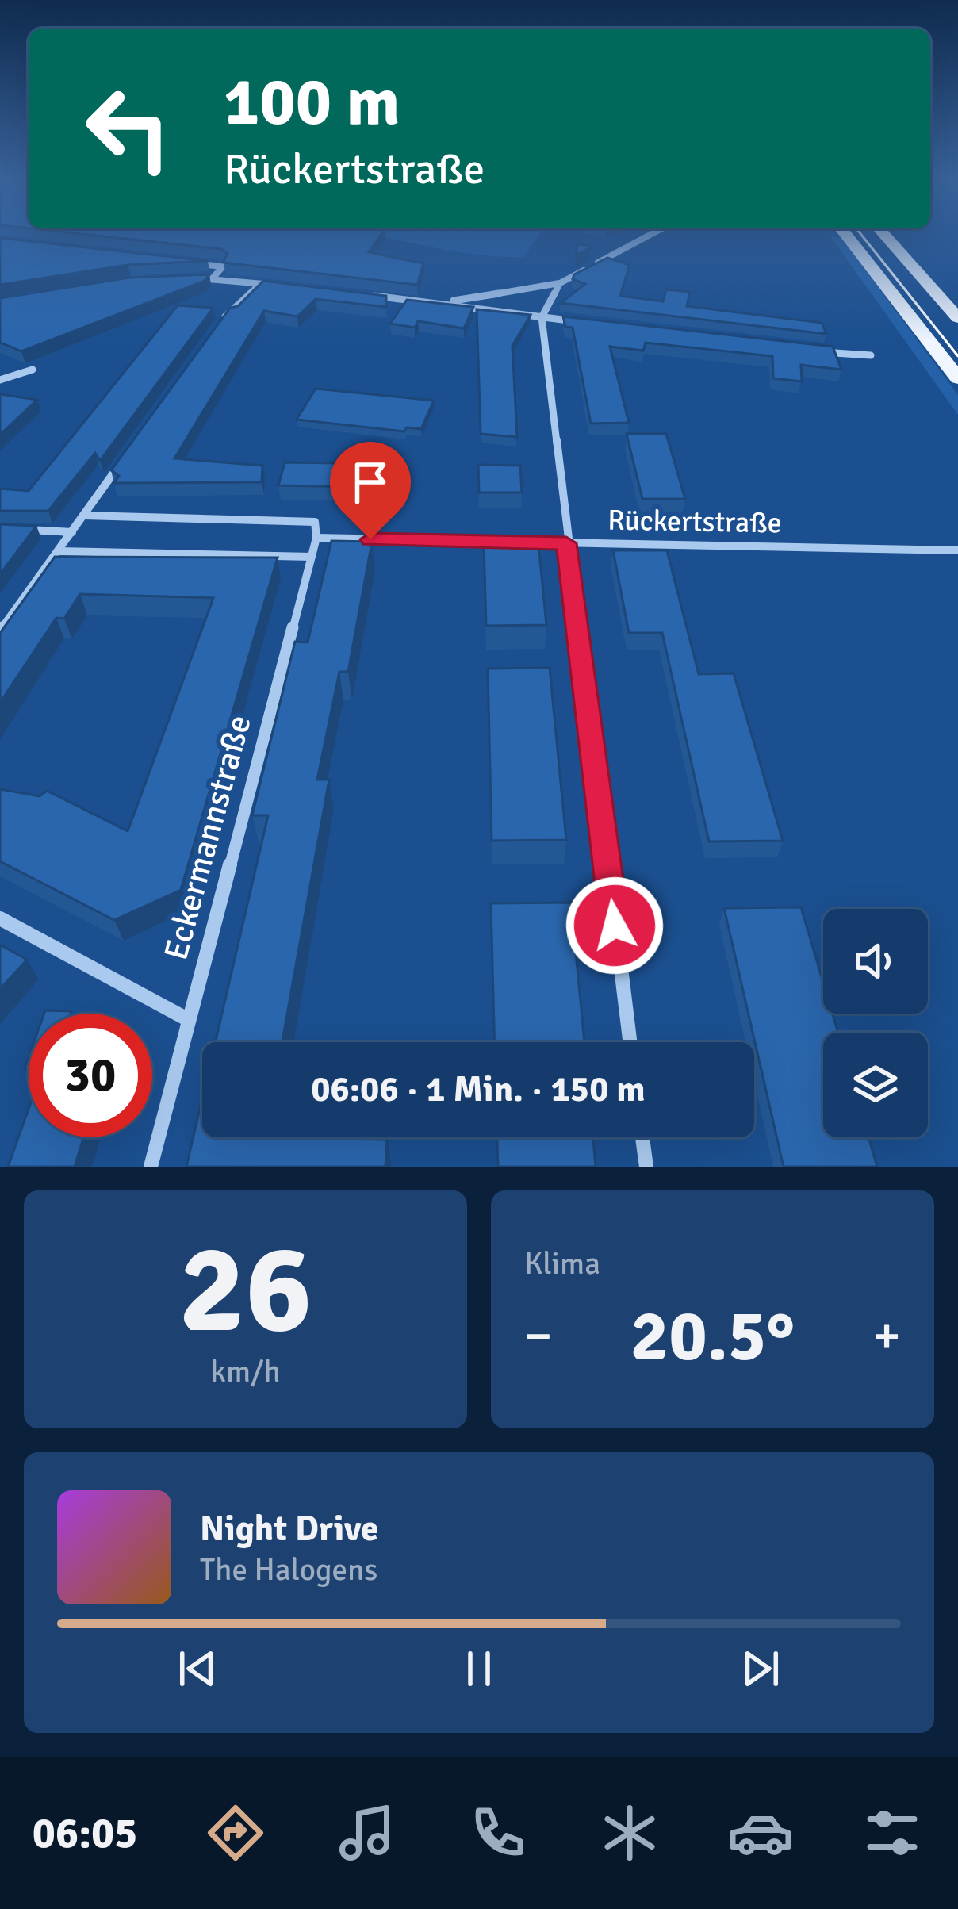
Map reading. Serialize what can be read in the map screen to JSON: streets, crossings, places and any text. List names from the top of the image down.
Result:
{
  "streets": {
    "street": ["Rückertstraße", "Eckermannstraße"]
  },
  "crossings": [
    ["Rückertstraße", "Eckermannstraße"]
  ],
  "page": {
    "turn": ["100 m", "Rückertstraße"],
    "limit": "30",
    "trip": "06:06 · 1 Min. · 150 m",
    "tile": [
      ["26", "km/h"],
      "Klima"
    ],
    "heat": ["−", "20.5°", "+"],
    "song": ["Night Drive", "The Halogens"],
    "tabs": "06:05"
  }
}
